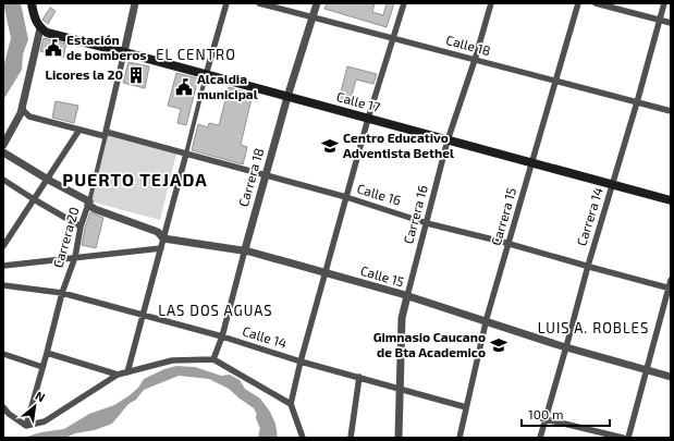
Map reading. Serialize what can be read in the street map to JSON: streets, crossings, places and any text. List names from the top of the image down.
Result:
{
  "streets": {
    "main road": ["Calle 17"],
    "street": [
      "Calle 18",
      "Carrera 18",
      "Calle 16",
      "Carrera 16",
      "Carrera 15",
      "Carrera 14",
      "Carrera 20",
      "Calle 15",
      "Calle 14"
    ]
  },
  "crossings": [
    ["Calle 18", "Carrera 18"],
    ["Calle 18", "Carrera 16"],
    ["Calle 18", "Carrera 15"],
    ["Calle 18", "Carrera 14"],
    ["Calle 17", "Carrera 18"],
    ["Calle 17", "Carrera 16"],
    ["Calle 17", "Carrera 15"],
    ["Calle 17", "Carrera 14"],
    ["Calle 17", "Carrera 20"],
    ["Carrera 18", "Calle 16"],
    ["Carrera 18", "Calle 15"],
    ["Carrera 18", "Calle 14"],
    ["Calle 16", "Carrera 16"],
    ["Calle 16", "Carrera 15"],
    ["Calle 16", "Carrera 14"],
    ["Calle 16", "Carrera 20"],
    ["Carrera 16", "Calle 15"],
    ["Carrera 16", "Calle 14"],
    ["Carrera 15", "Calle 15"],
    ["Carrera 15", "Calle 14"],
    ["Carrera 14", "Calle 15"],
    ["Carrera 20", "Calle 15"],
    ["Carrera 20", "Calle 14"]
  ],
  "districts": [
    "EL CENTRO",
    "PUERTO TEJADA",
    "LAS DOS AGUAS",
    "LUIS A. ROBLES"
  ],
  "places": {
    "public building": ["Estación de bomberos", "Alcaldia municipal"],
    "building": ["Licores la 20"],
    "school or university": ["Centro Educativo Adventista Bethel", "Gimnasio Caucano de Bta Academico"]
  },
  "scale_bar": "100 m",
  "north": "top right"
}
